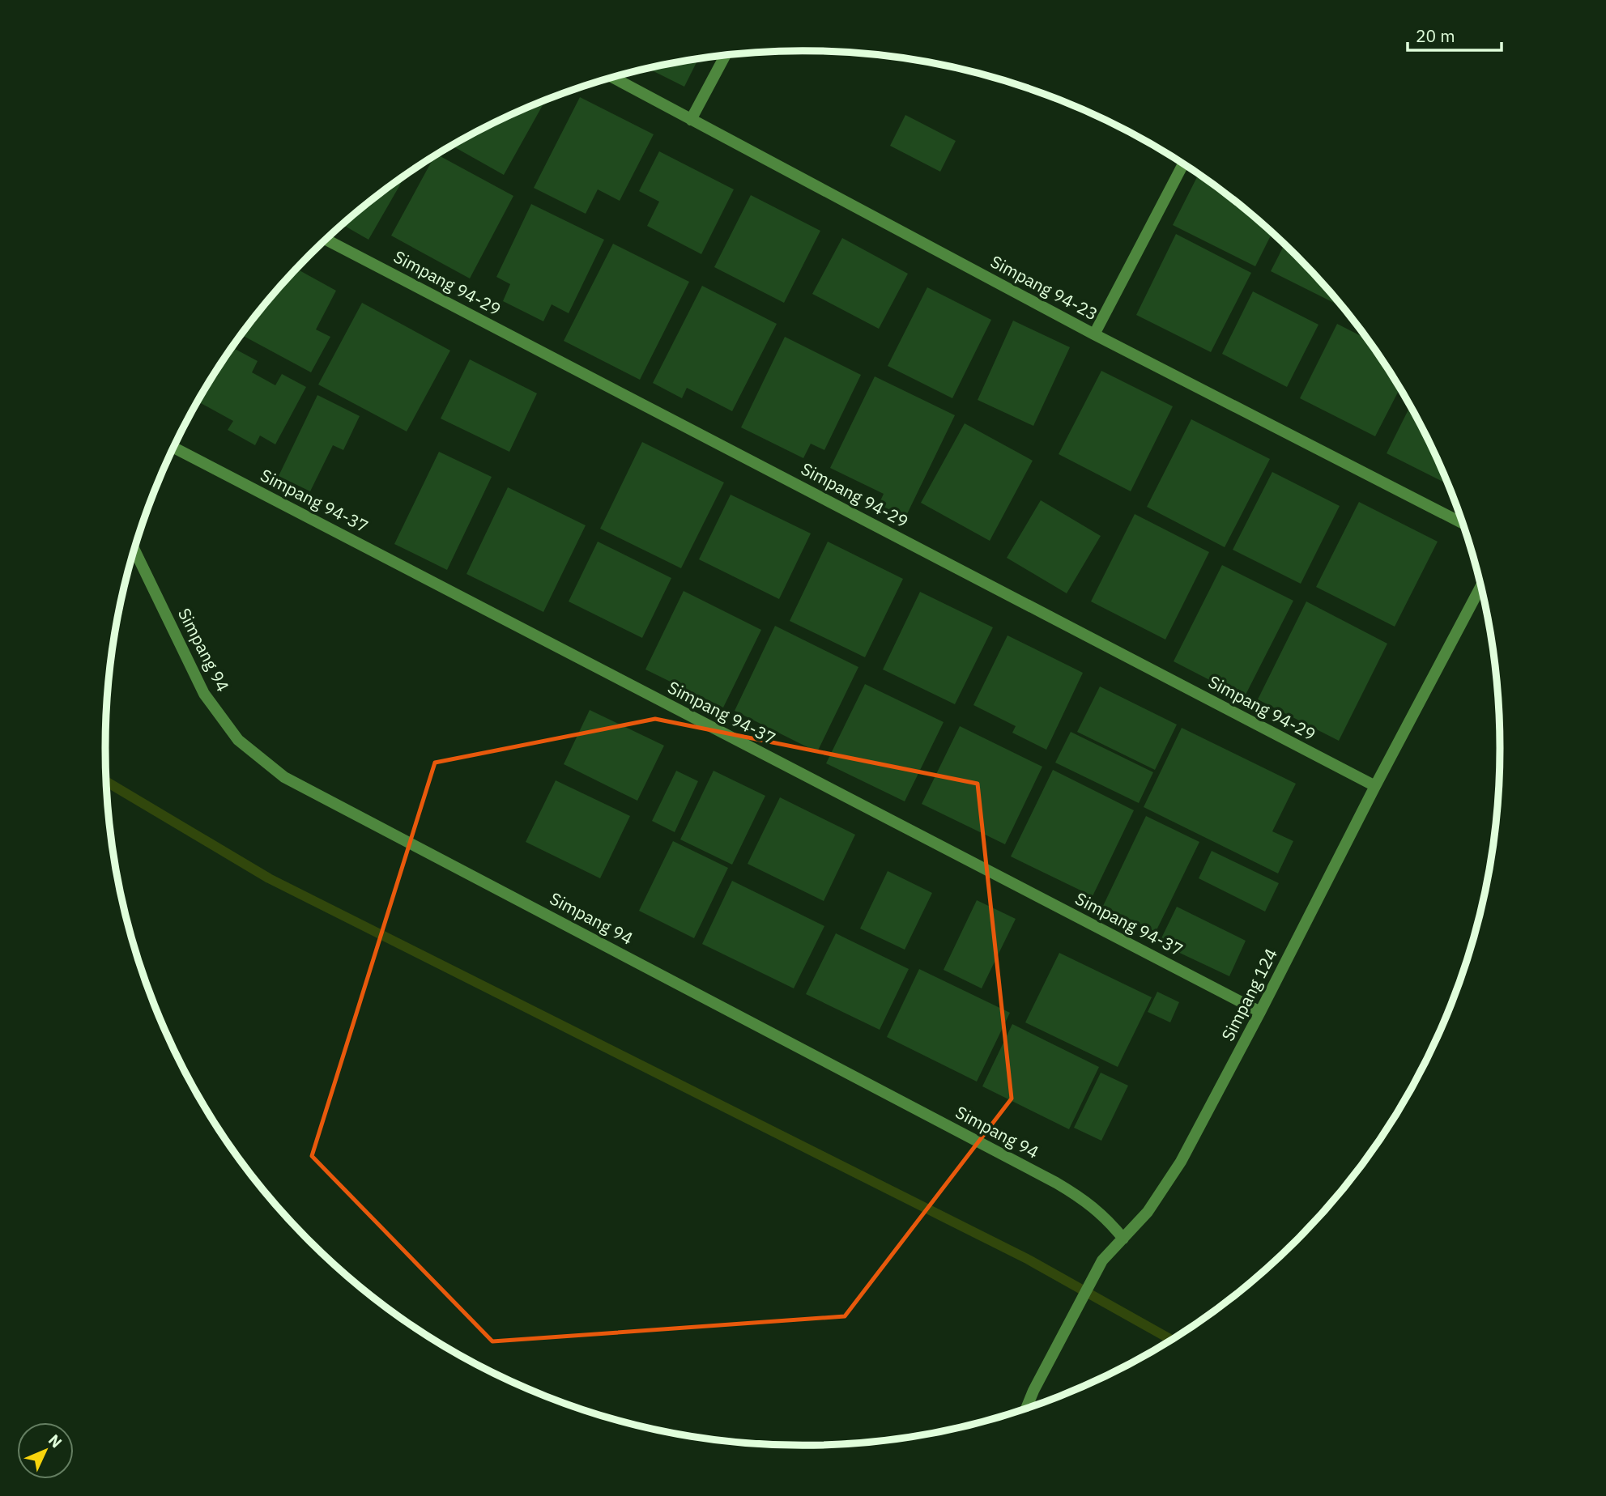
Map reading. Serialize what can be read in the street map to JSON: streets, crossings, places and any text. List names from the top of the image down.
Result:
{
  "streets": {
    "street": [
      "Simpang 94-29",
      "Simpang 94-23",
      "Simpang 94-37",
      "Simpang 94",
      "Simpang 124"
    ]
  },
  "crossings": [
    ["Simpang 94-29", "Simpang 124"],
    ["Simpang 94-37", "Simpang 124"],
    ["Simpang 94", "Simpang 124"]
  ],
  "scale_bar": "20 m",
  "north": "top right"
}
